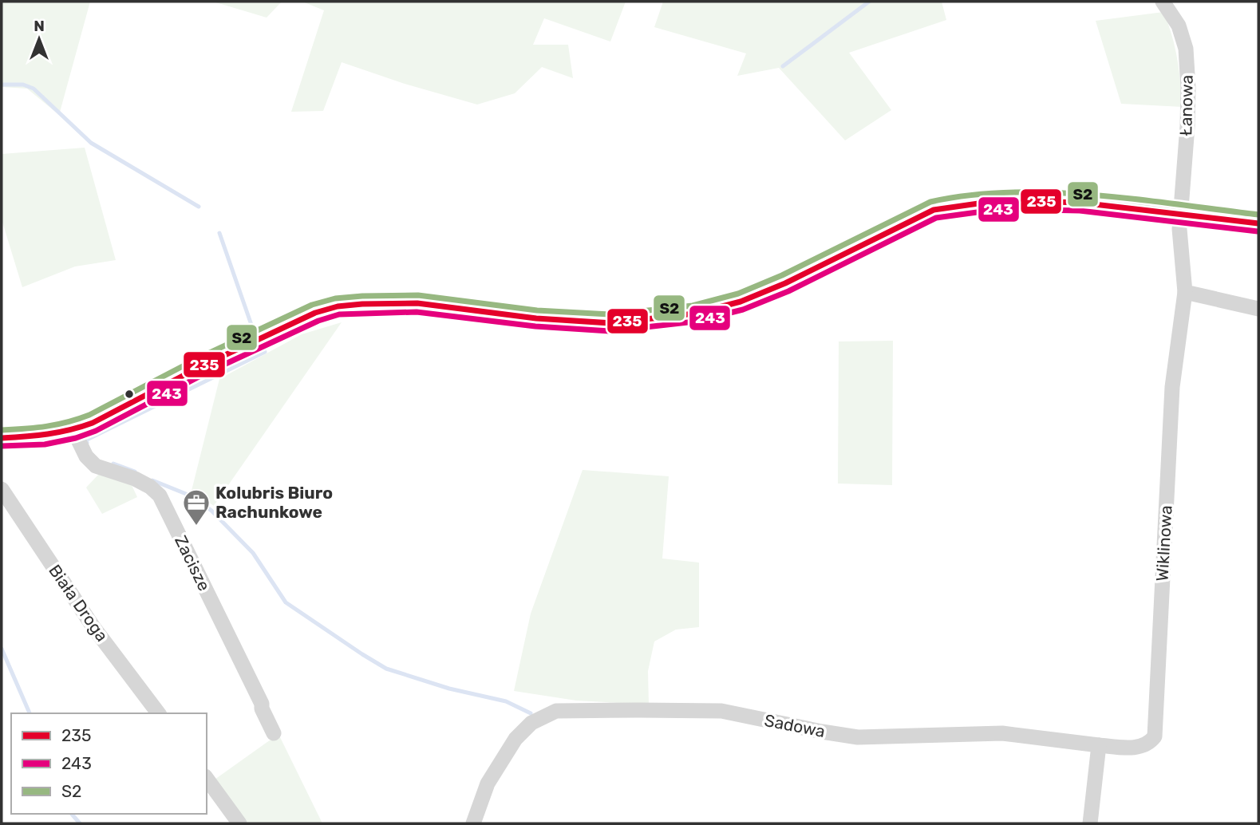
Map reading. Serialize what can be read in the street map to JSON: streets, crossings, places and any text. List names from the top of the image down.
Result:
{
  "streets": {
    "street": [
      "Łanowa",
      "Wiklinowa",
      "Zacisze",
      "Biała Droga",
      "Sadowa"
    ]
  },
  "crossings": [
    ["Łanowa", "Wiklinowa"],
    ["Wiklinowa", "Sadowa"]
  ],
  "places": {
    "office": ["Kolubris Biuro Rachunkowe"]
  },
  "lines": ["transit line S2", "transit line 235", "transit line 243"],
  "legend": ["235", "243", "S2"],
  "north": "top"
}
